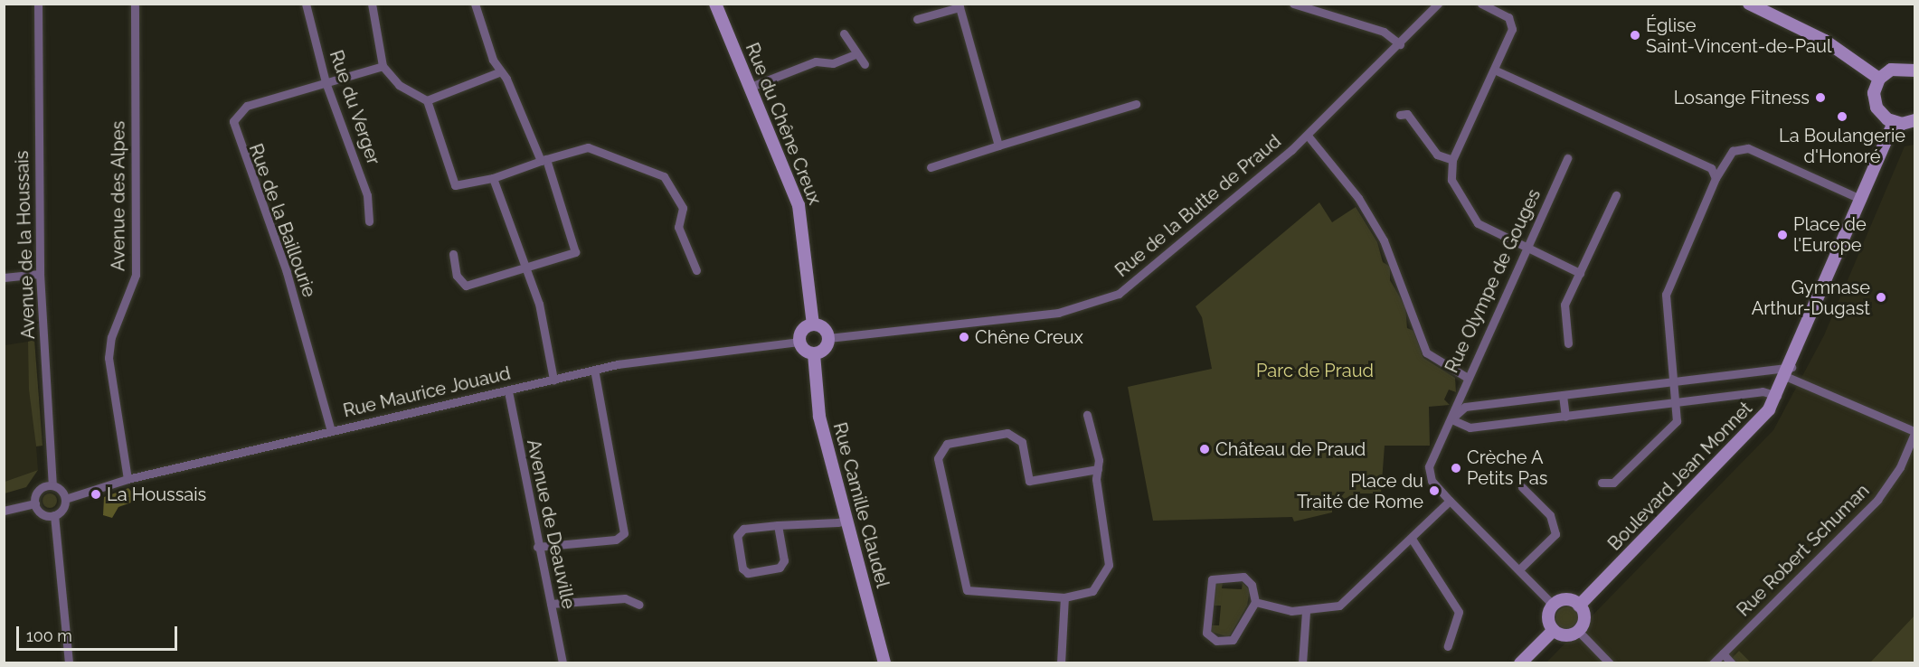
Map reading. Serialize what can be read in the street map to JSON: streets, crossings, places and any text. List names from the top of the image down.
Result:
{
  "streets": {
    "street": [
      "Rue du Verger",
      "Rue du Chêne Creux",
      "Avenue des Alpes",
      "Rue de la Butte de Praud",
      "Rue de la Baillourie",
      "Avenue de la Houssais",
      "Rue Olympe de Gouges",
      "Rue Maurice Jouaud",
      "Boulevard Jean Monnet",
      "Rue Camille Claudel",
      "Avenue de Deauville",
      "Rue Robert Schuman"
    ]
  },
  "crossings": [
    ["Rue du Verger", "Rue de la Baillourie"],
    ["Rue du Chêne Creux", "Rue de la Butte de Praud"],
    ["Rue du Chêne Creux", "Rue Maurice Jouaud"],
    ["Rue du Chêne Creux", "Rue Camille Claudel"],
    ["Avenue des Alpes", "Rue Maurice Jouaud"],
    ["Rue de la Butte de Praud", "Rue Maurice Jouaud"],
    ["Rue de la Butte de Praud", "Rue Camille Claudel"],
    ["Rue de la Baillourie", "Rue Maurice Jouaud"],
    ["Avenue de la Houssais", "Rue Maurice Jouaud"],
    ["Rue Olympe de Gouges", "Boulevard Jean Monnet"],
    ["Rue Maurice Jouaud", "Rue Camille Claudel"],
    ["Rue Maurice Jouaud", "Avenue de Deauville"],
    ["Boulevard Jean Monnet", "Rue Robert Schuman"]
  ],
  "parks": ["Parc de Praud"],
  "places": [
    "Église Saint-Vincent-de-Paul",
    "Losange Fitness",
    "La Boulangerie d'Honoré",
    "Place de l'Europe",
    "Gymnase Arthur-Dugast",
    "Chêne Creux",
    "Château de Praud",
    "Crèche A Petits Pas",
    "Place du Traité de Rome",
    "La Houssais"
  ],
  "scale_bar": "100 m"
}
